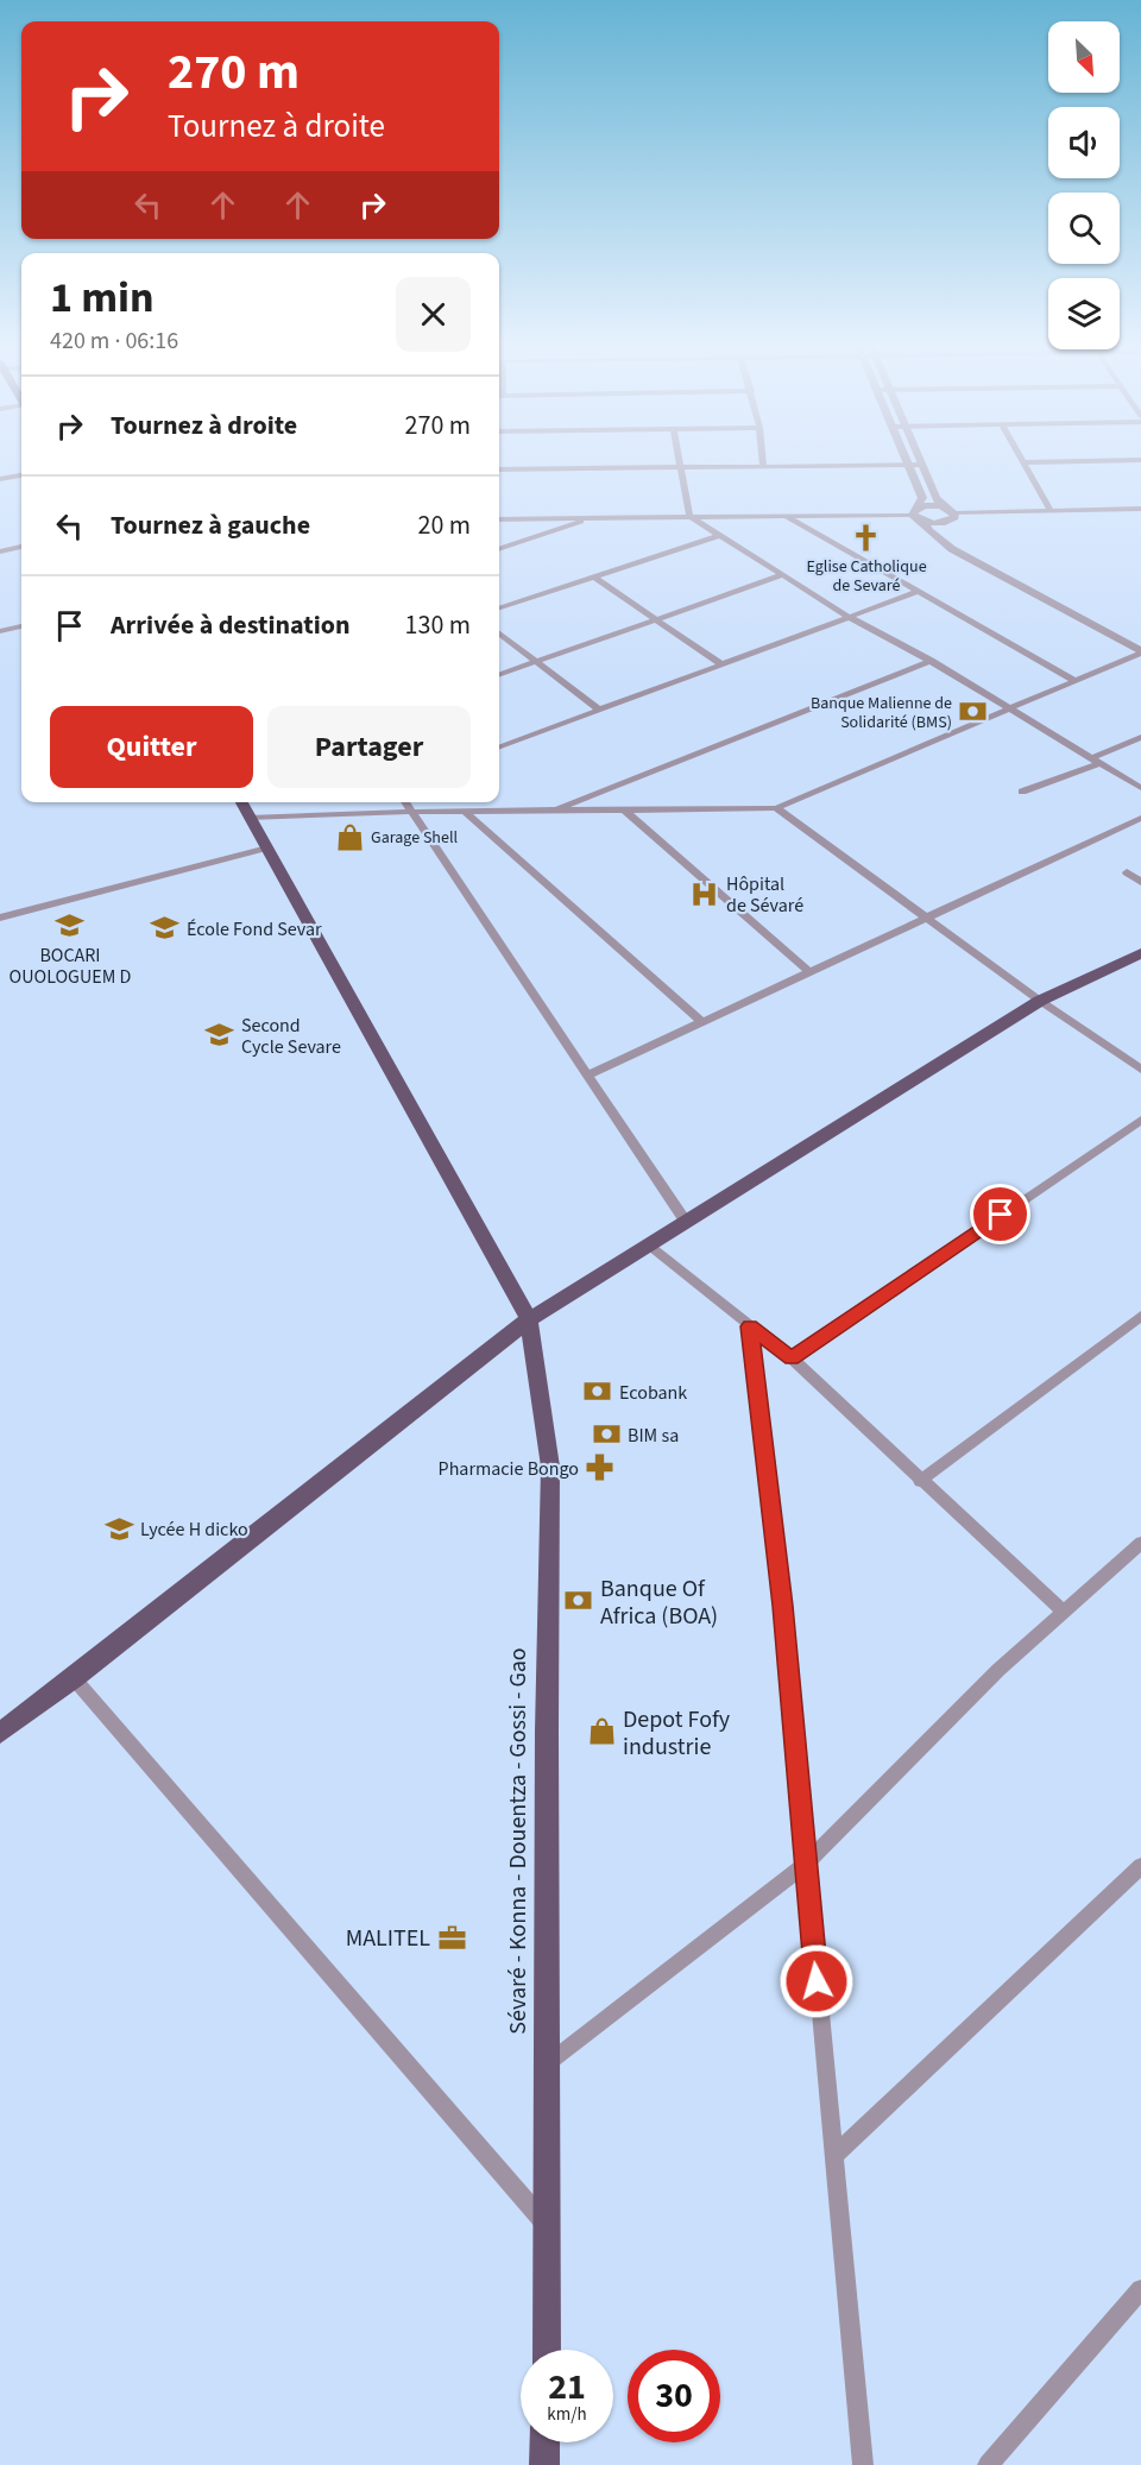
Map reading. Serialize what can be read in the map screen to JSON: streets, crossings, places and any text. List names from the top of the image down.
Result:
{
  "streets": {
    "main road": ["Sévaré - Konna - Douentza - Gossi - Gao"]
  },
  "places": {
    "church": ["Eglise Catholique de Sevaré"],
    "bank": [
      "Banque Malienne de Solidarité (BMS)",
      "Ecobank",
      "BIM sa",
      "Banque Of Africa (BOA)"
    ],
    "shop": ["Garage Shell", "Depot Fofy industrie"],
    "hospital": ["Hôpital de Sévaré"],
    "school or university": [
      "BOCARI OUOLOGUEM D",
      "École Fond Sevar",
      "Second Cycle Sevare",
      "Lycée H dicko"
    ],
    "pharmacy": ["Pharmacie Bongo"],
    "office": ["MALITEL"]
  },
  "north": "bottom right",
  "page": {
    "turn": ["270 m", "Tournez à droite"],
    "heading": ["1 min", "420 m · 06:16"],
    "list": [
      {
        "name": "Tournez à droite",
        "value": "270 m"
      },
      {
        "name": "Tournez à gauche",
        "value": "20 m"
      },
      {
        "name": "Arrivée à destination",
        "value": "130 m"
      }
    ],
    "buttons": ["Quitter", "Partager"],
    "speed": "21 km/h",
    "limit": "30"
  }
}
